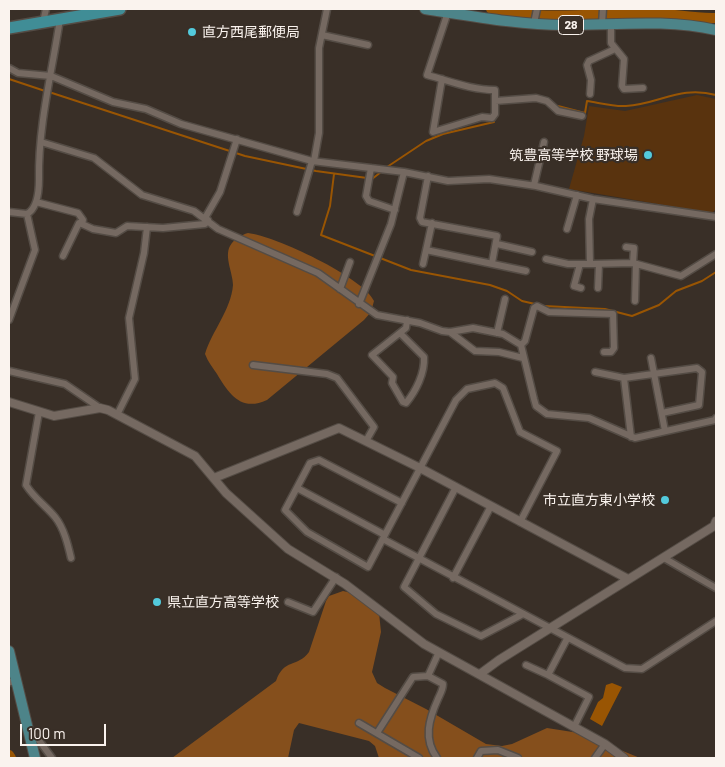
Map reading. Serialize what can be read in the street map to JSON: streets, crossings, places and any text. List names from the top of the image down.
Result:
{
  "streets": {
    "main road": ["28"]
  },
  "places": [
    "直方西尾郵便局",
    "筑豊高等学校 野球場",
    "市立直方東小学校",
    "県立直方高等学校"
  ],
  "scale_bar": "100 m"
}
